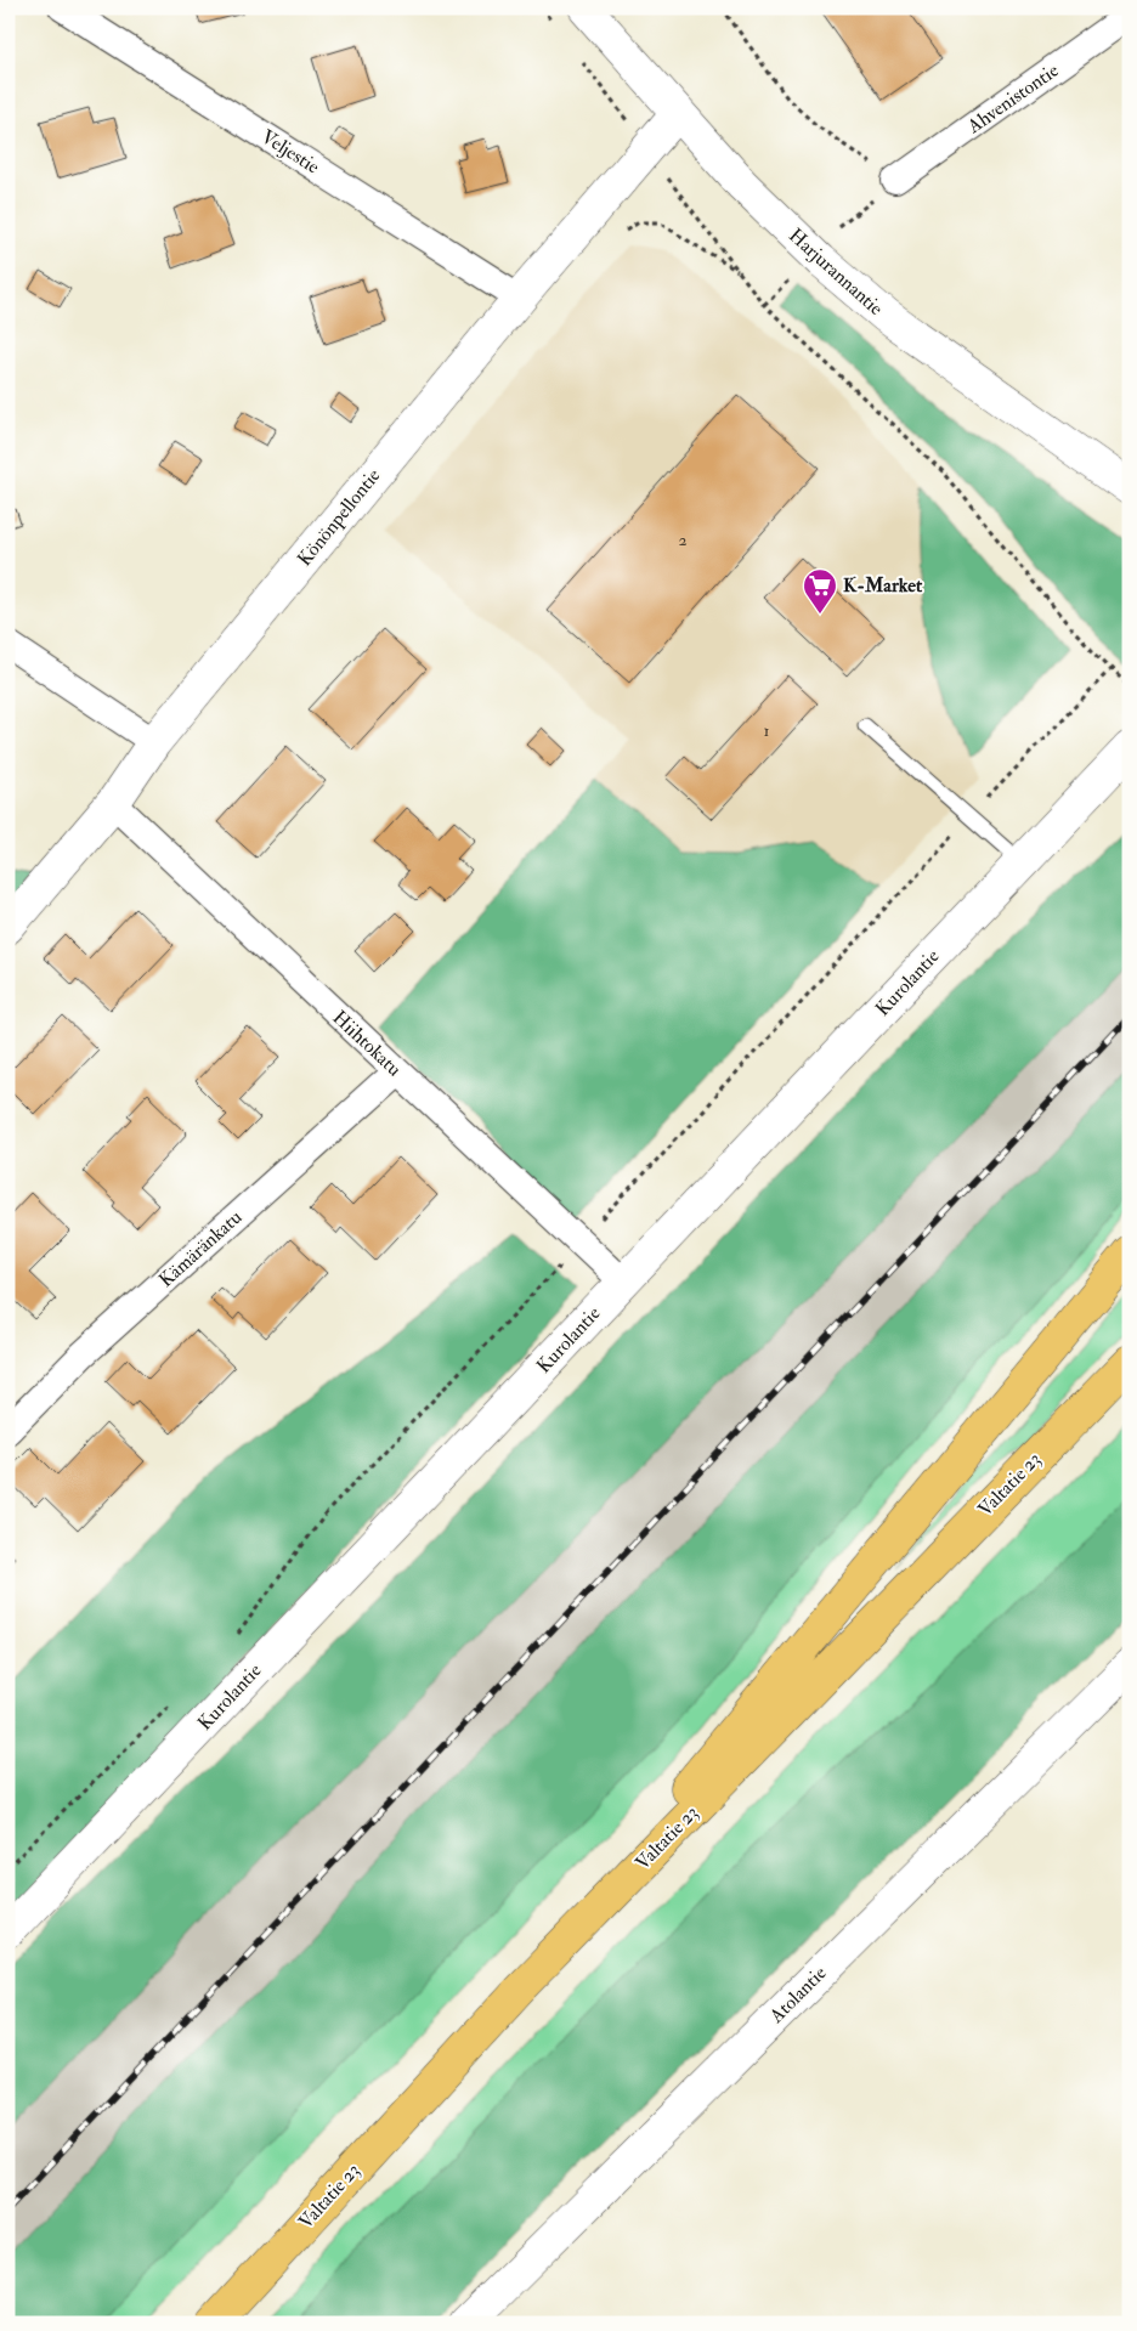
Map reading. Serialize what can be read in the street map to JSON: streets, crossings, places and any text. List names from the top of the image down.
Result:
{
  "streets": {
    "highway": ["Valtatie 23"],
    "street": [
      "Ahvenistontie",
      "Veljestie",
      "Harjurannantie",
      "Könönpellontie",
      "Kurolantie",
      "Hiihtokatu",
      "Kämäränkatu",
      "Atolantie"
    ]
  },
  "crossings": [
    ["Veljestie", "Könönpellontie"],
    ["Harjurannantie", "Könönpellontie"],
    ["Könönpellontie", "Hiihtokatu"],
    ["Kurolantie", "Hiihtokatu"],
    ["Hiihtokatu", "Kämäränkatu"]
  ],
  "places": {
    "supermarket": ["K-Market"]
  },
  "house_numbers": ["2", "1"]
}
